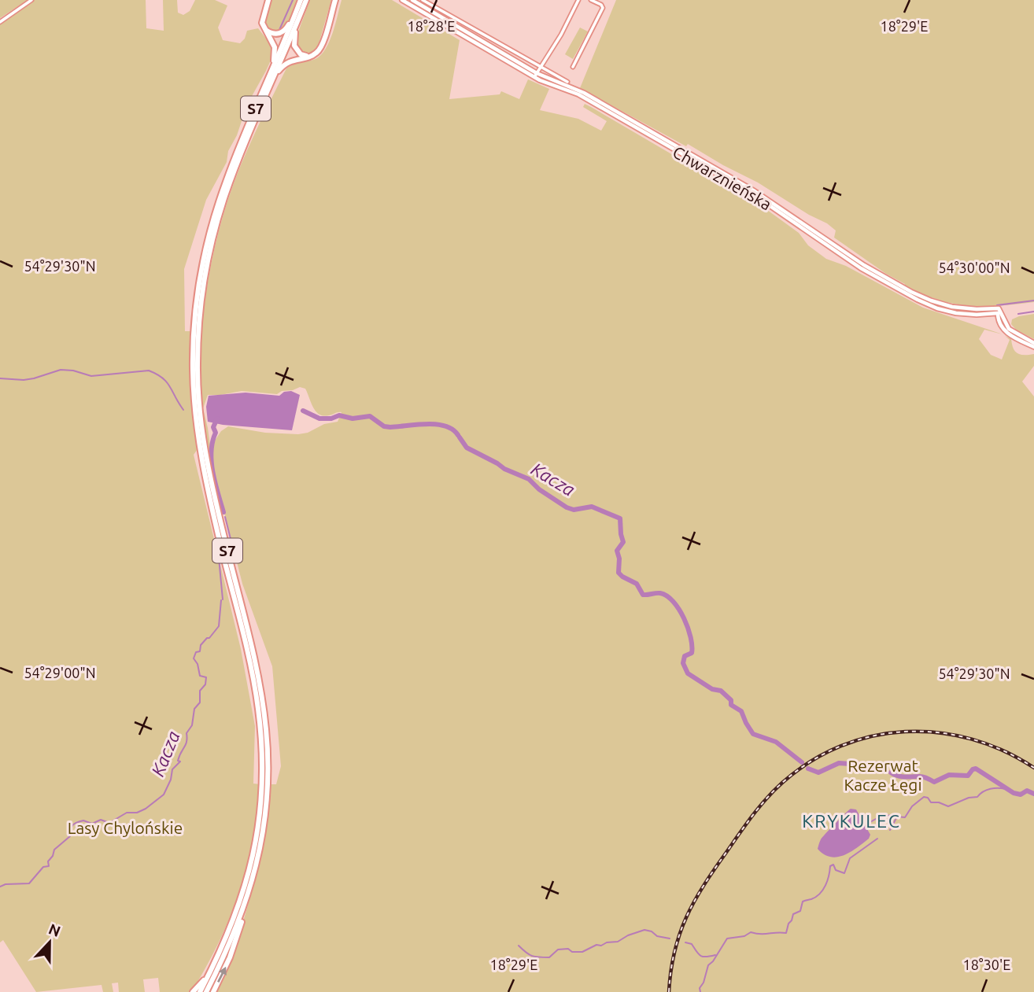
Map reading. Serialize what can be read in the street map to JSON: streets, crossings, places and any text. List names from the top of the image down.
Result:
{
  "streets": {
    "highway": ["S7"],
    "main road": ["Chwarznieńska"]
  },
  "districts": ["KRYKULEC"],
  "water": ["Kacza"],
  "parks": ["Rezerwat Kacze Łęgi", "Lasy Chylońskie"],
  "north": "top",
  "coordinates": [
    "18°28'E",
    "18°29'E",
    "54°29'30\"N",
    "54°30'00\"N",
    "54°29'00\"N",
    "18°30'E"
  ]
}
